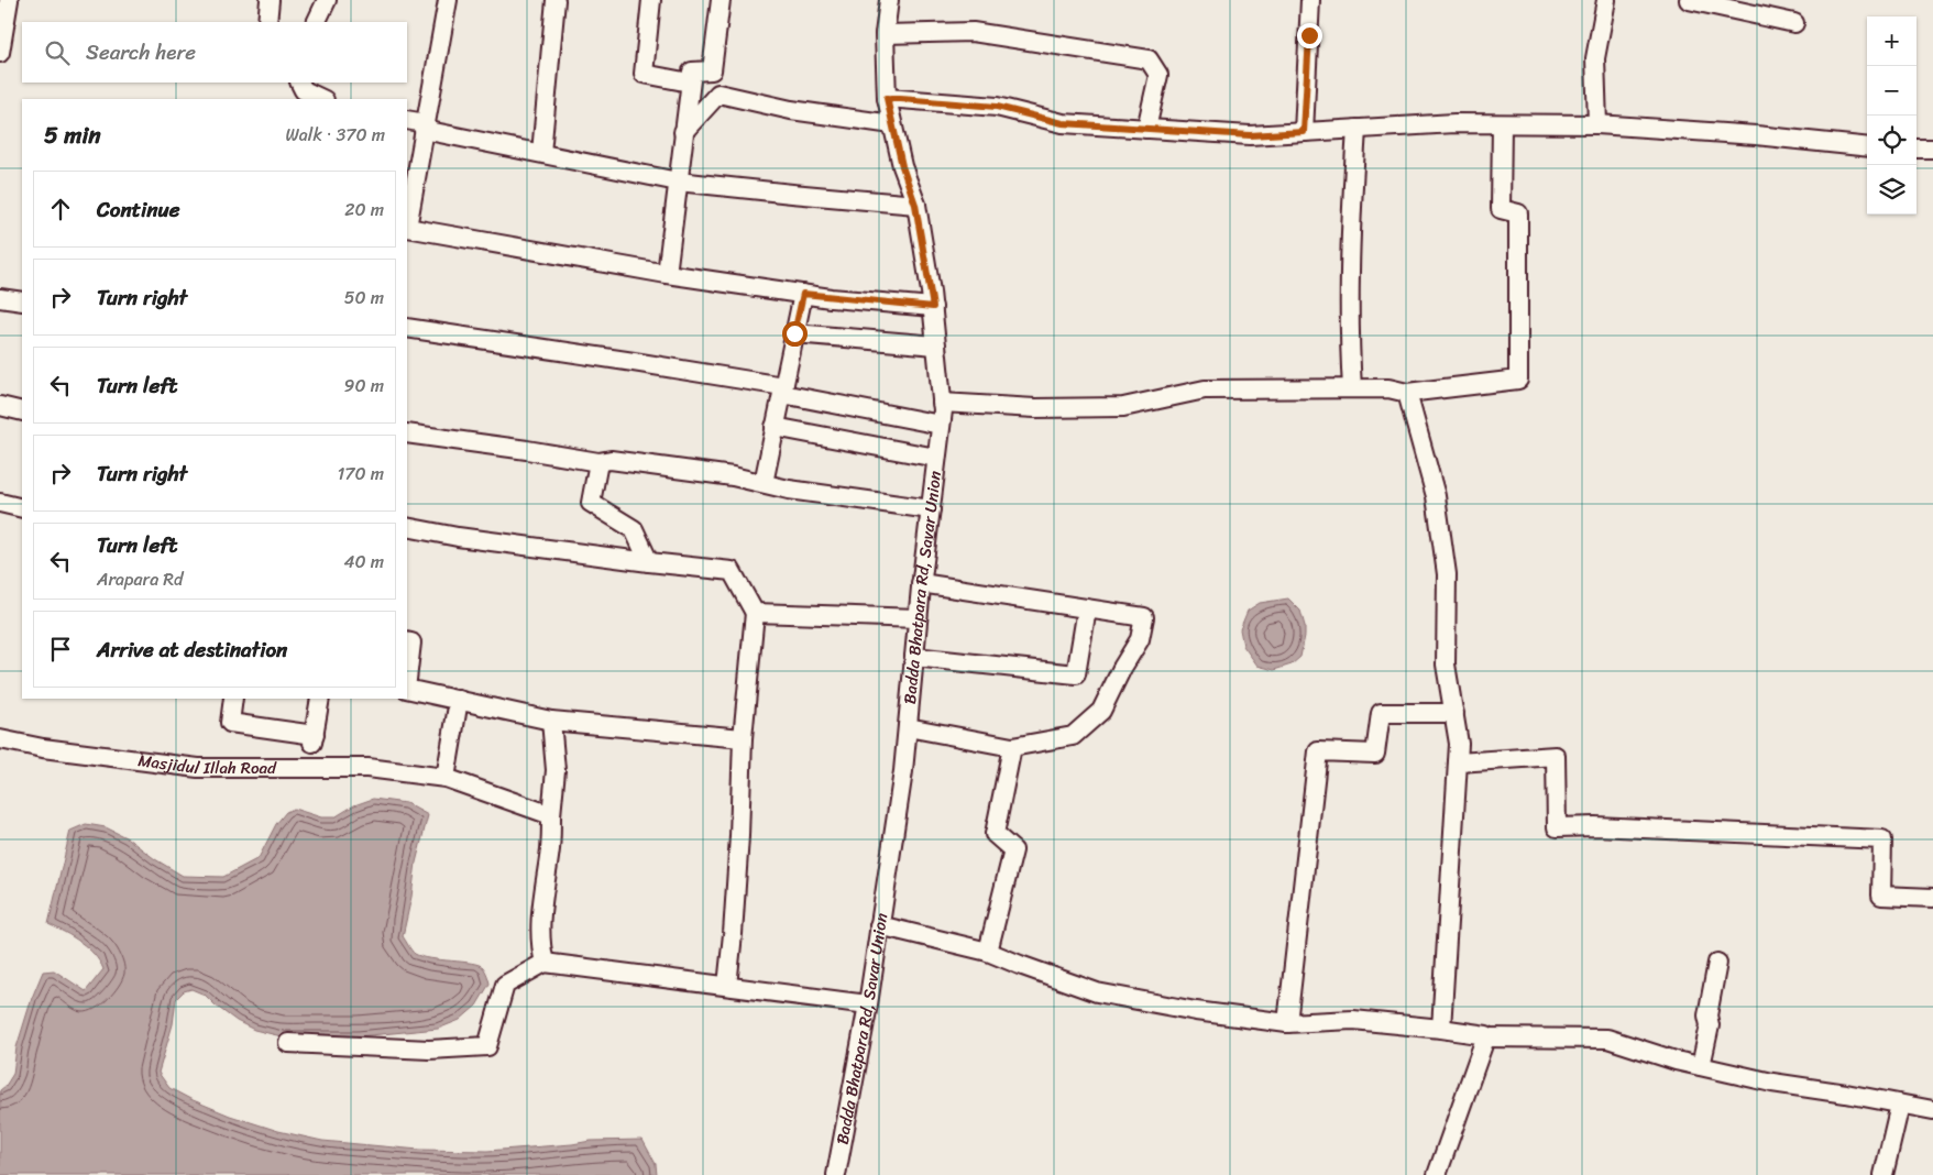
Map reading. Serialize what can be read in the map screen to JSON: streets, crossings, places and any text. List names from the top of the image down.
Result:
{
  "streets": {
    "street": ["Badda Bhatpara Rd, Savar Union", "Masjidul Illah Road"]
  },
  "page": {
    "map_buttons": ["+", "−"],
    "search": "Search here",
    "heading": ["5 min", "Walk · 370 m"],
    "list": [
      ["Continue", "20 m"],
      ["Turn right", "50 m"],
      ["Turn left", "90 m"],
      ["Turn right", "170 m"],
      ["Turn left", "Arapara Rd", "40 m"],
      "Arrive at destination"
    ]
  }
}
